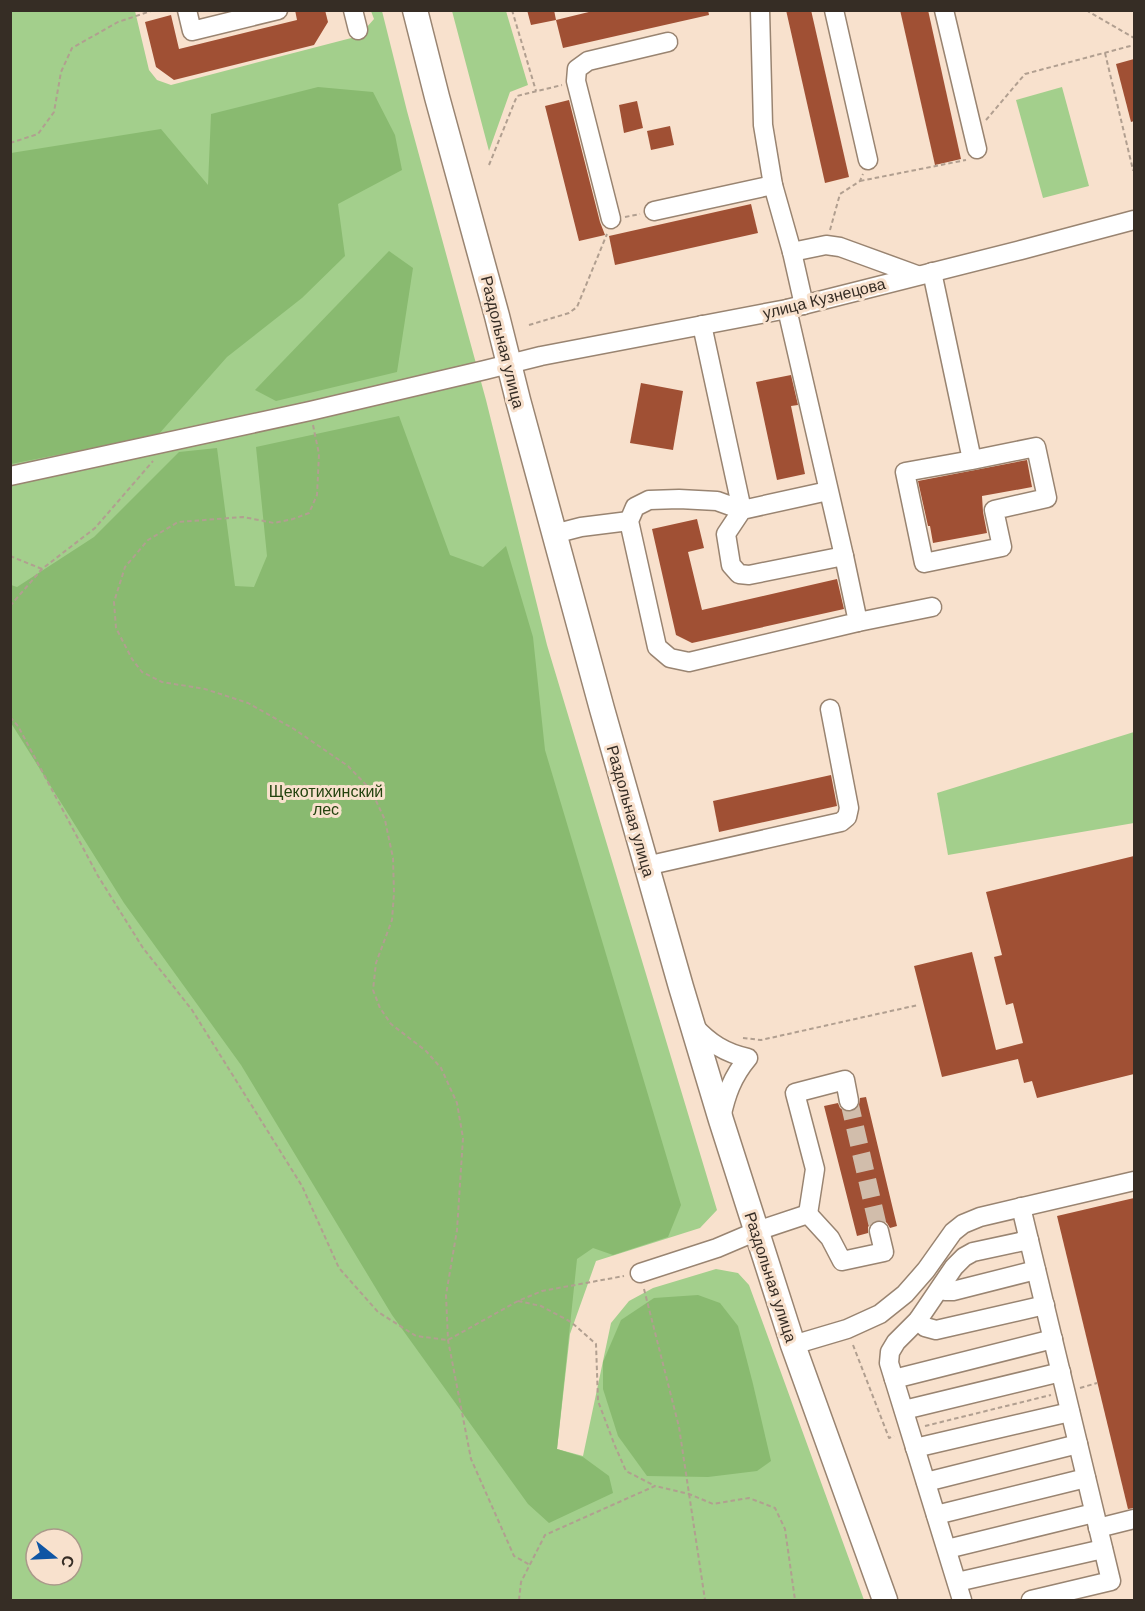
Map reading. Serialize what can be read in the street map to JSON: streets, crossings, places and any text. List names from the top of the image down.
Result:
{
  "streets": {
    "main road": ["Раздольная улица"],
    "street": ["улица Кузнецова"]
  },
  "crossings": [
    ["улица Кузнецова", "Раздольная улица"]
  ],
  "parks": ["Щекотихинский лес"],
  "north": "right"
}
